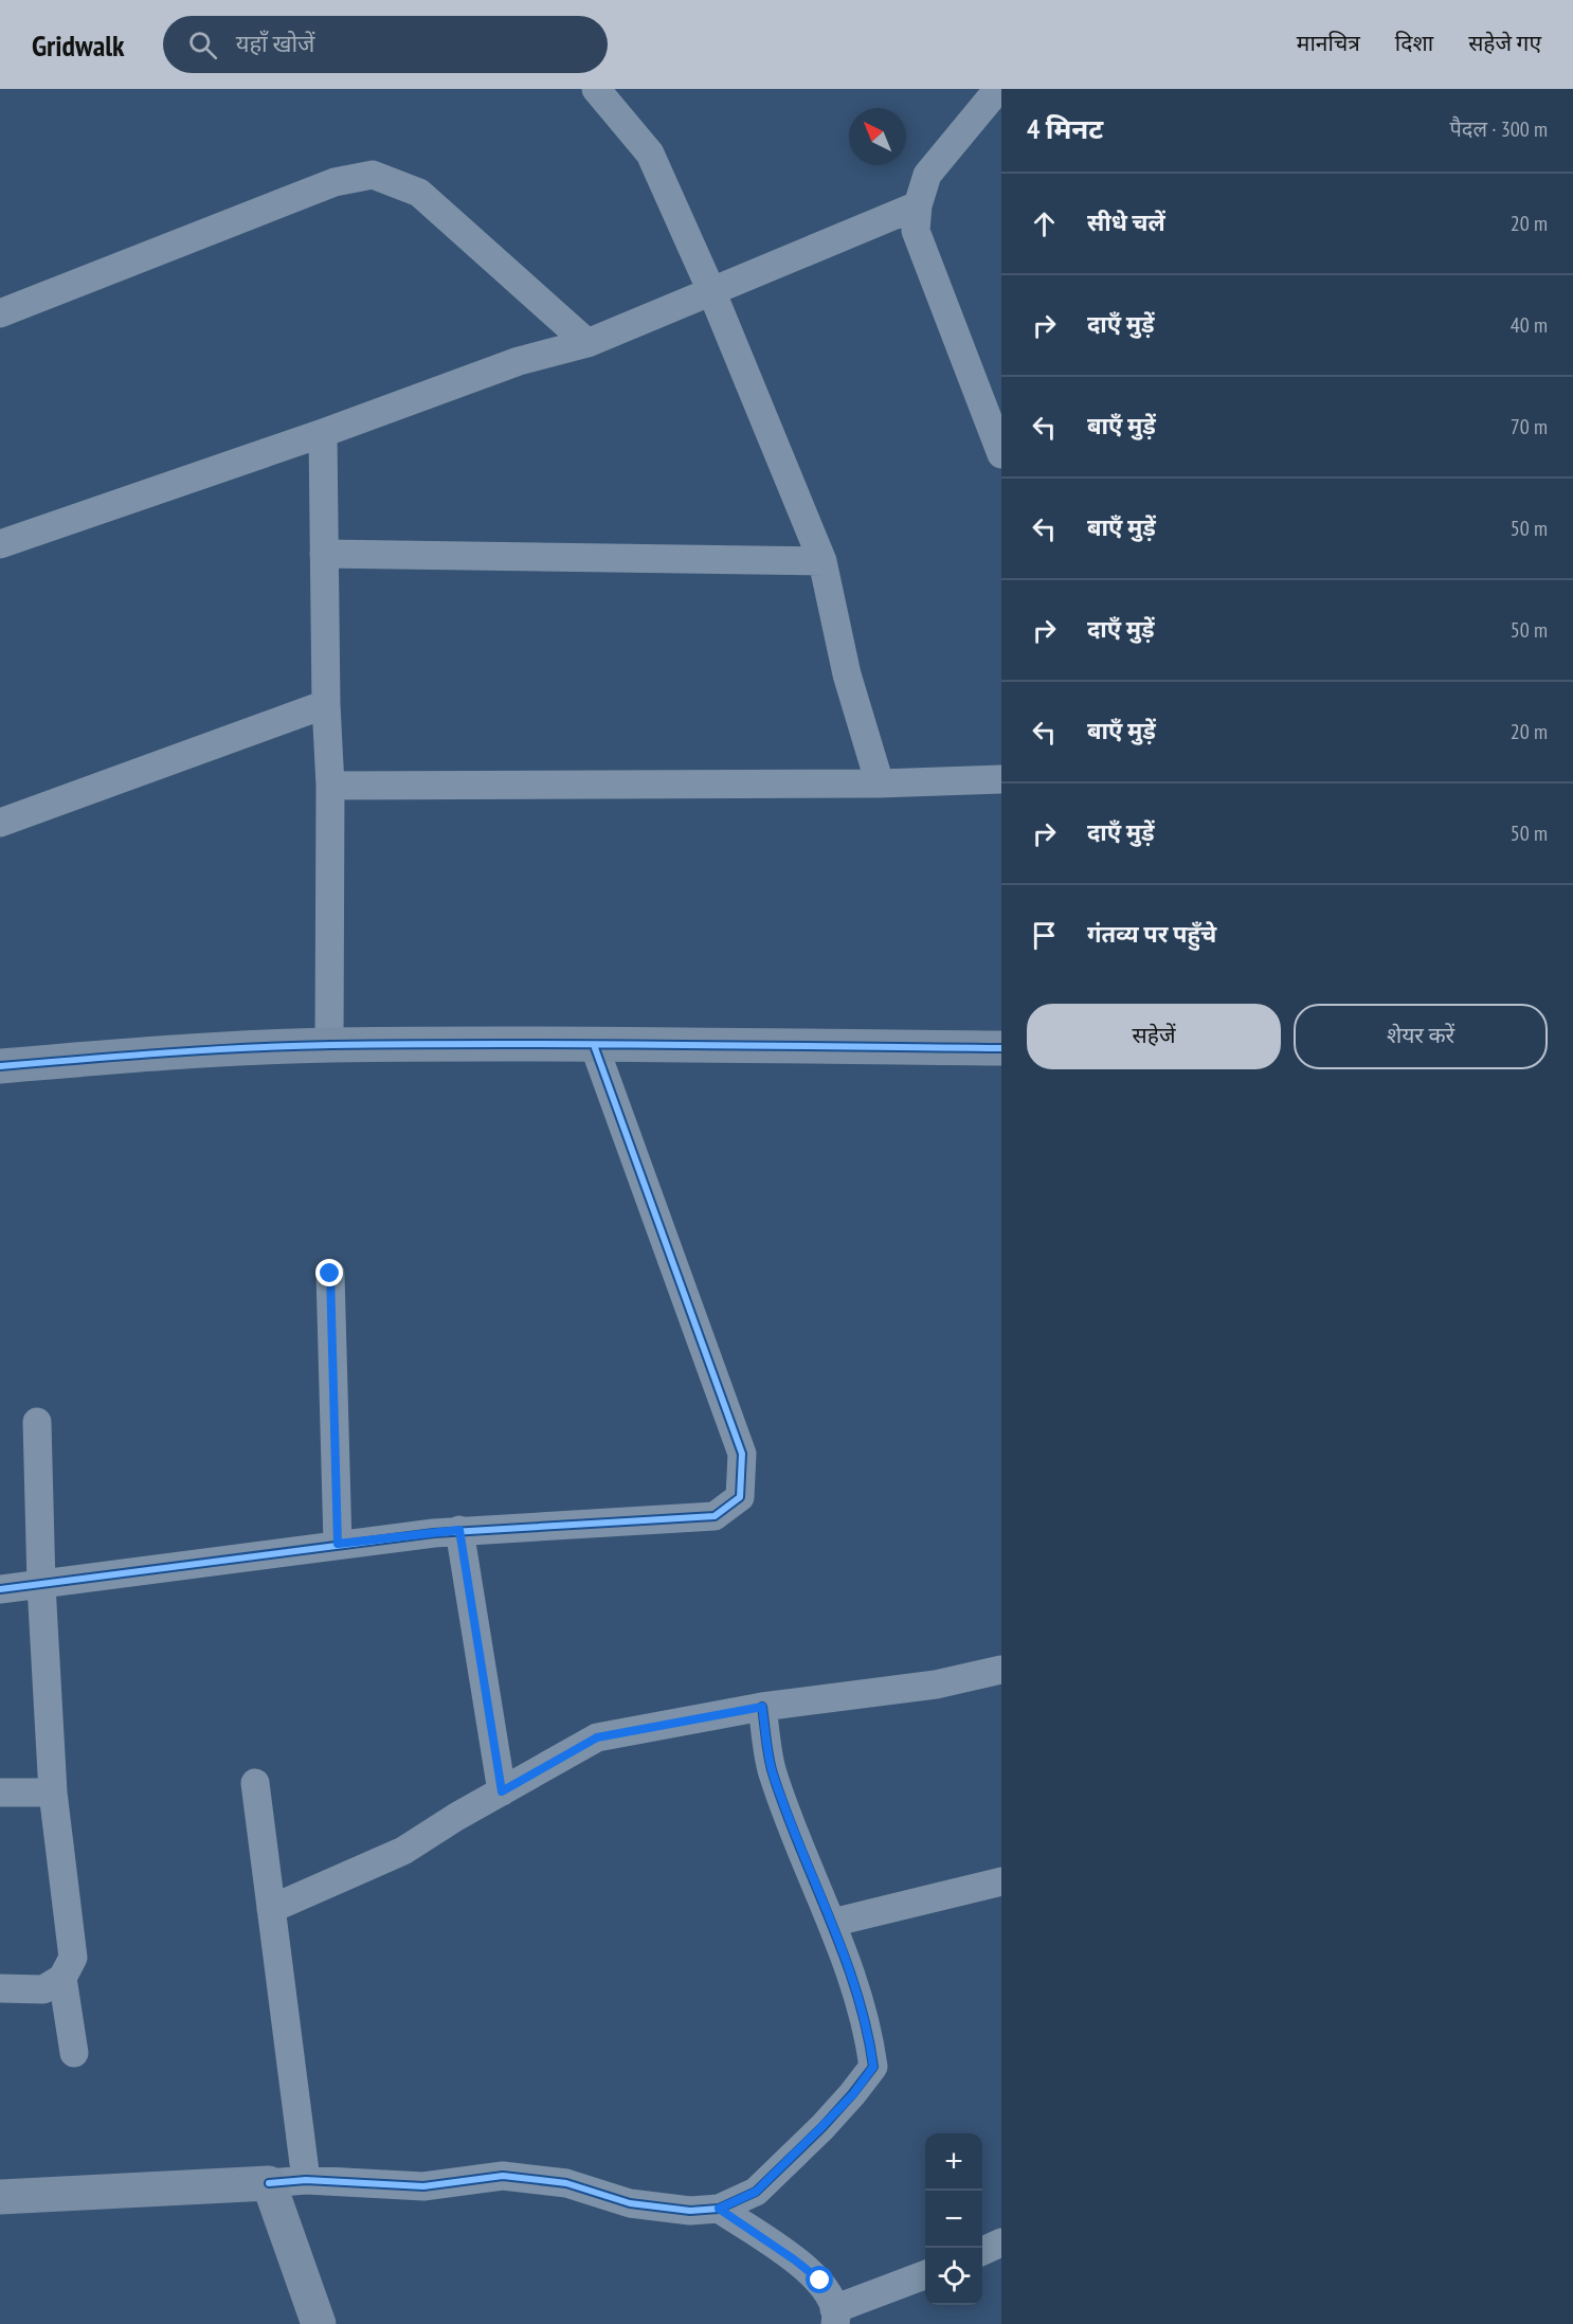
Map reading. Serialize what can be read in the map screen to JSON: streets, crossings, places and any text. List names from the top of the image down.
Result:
{
  "north": "top left",
  "page": {
    "header": "Gridwalk",
    "search": "यहाँ खोजें",
    "nav": ["मानचित्र", "दिशा", "सहेजे गए"],
    "heading": ["4 मिनट", "पैदल · 300 m"],
    "list": [
      ["सीधे चलें", "20 m"],
      ["दाएँ मुड़ें", "40 m"],
      ["बाएँ मुड़ें", "70 m"],
      ["बाएँ मुड़ें", "50 m"],
      ["दाएँ मुड़ें", "50 m"],
      ["बाएँ मुड़ें", "20 m"],
      ["दाएँ मुड़ें", "50 m"],
      "गंतव्य पर पहुँचे"
    ],
    "buttons": ["सहेजें", "शेयर करें"],
    "map_buttons": ["+", "−"]
  }
}
